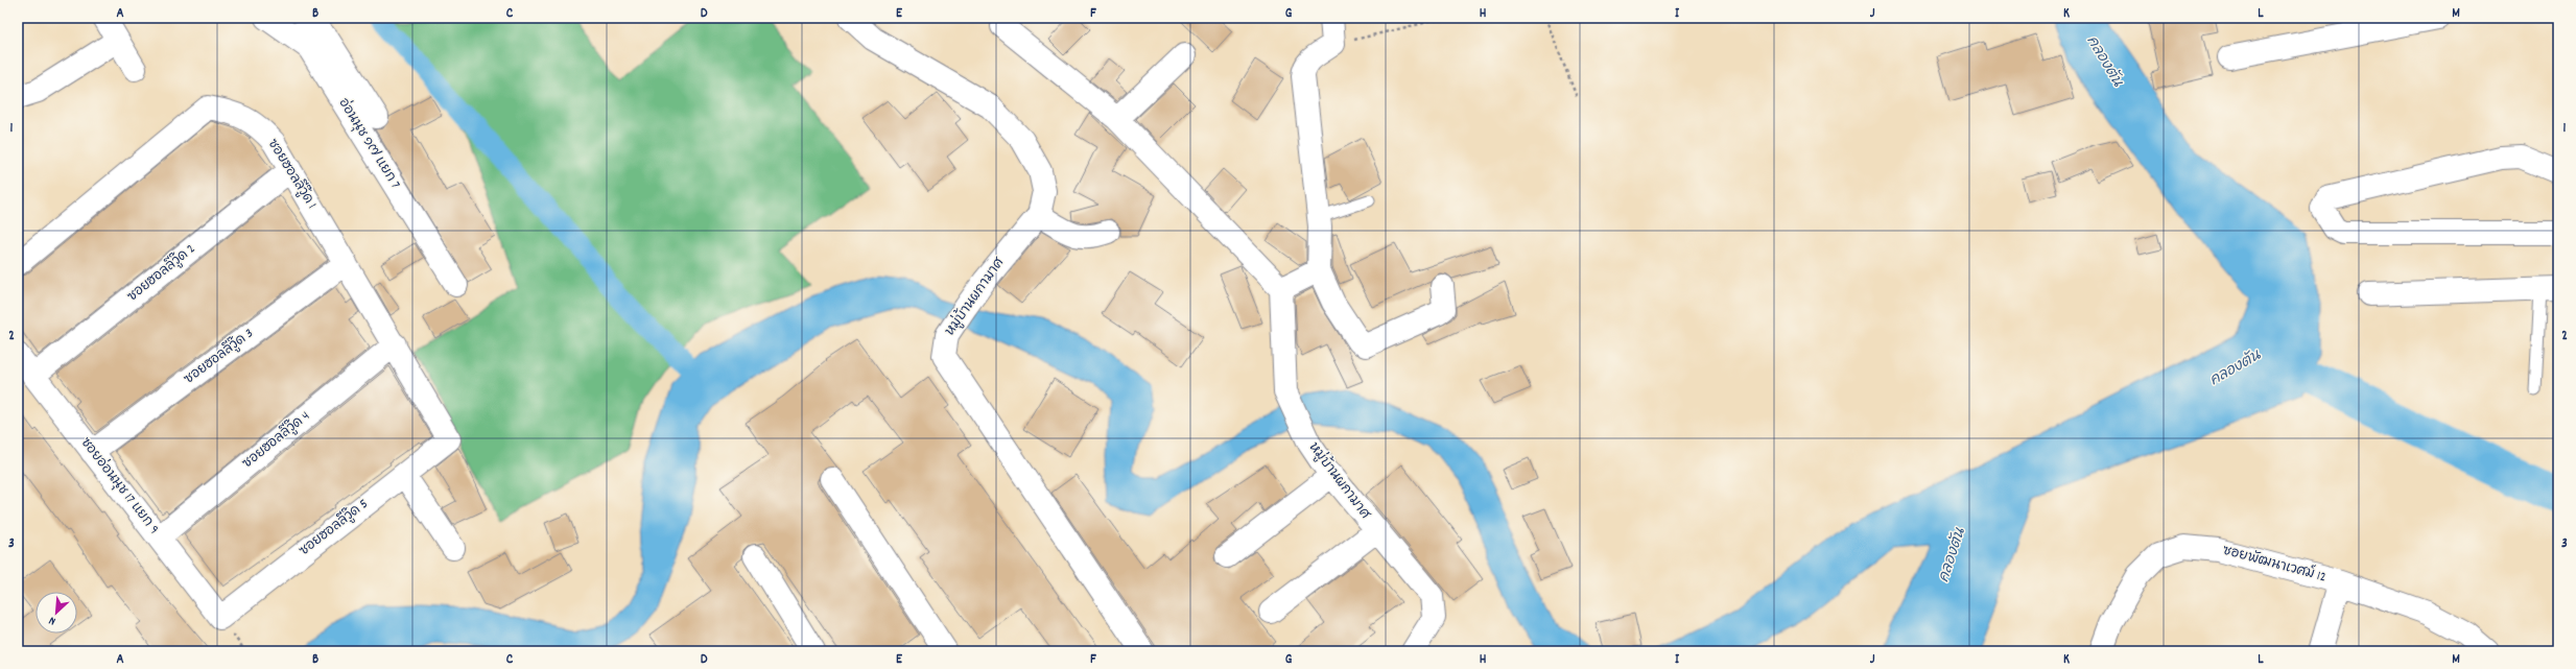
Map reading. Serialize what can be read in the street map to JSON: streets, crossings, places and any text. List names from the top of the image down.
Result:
{
  "streets": {
    "street": [
      "อ่อนนุช ๑๗ แยก 7",
      "ซอยฮอลลีวู๊ด 1",
      "ซอยฮอลลีวู๊ด 2",
      "หมู่บ้านผกามาศ",
      "ซอยฮอลลีวู๊ด 3",
      "ซอยฮอลลีวู๊ด 4",
      "ซอยอ่อนนุช 17 แยก 9",
      "ซอยฮอลลีวู๊ด 5",
      "ซอยพัฒนาเวศม์ 12"
    ]
  },
  "crossings": [
    ["ซอยฮอลลีวู๊ด 1", "ซอยฮอลลีวู๊ด 2"],
    ["ซอยฮอลลีวู๊ด 1", "ซอยฮอลลีวู๊ด 3"],
    ["ซอยฮอลลีวู๊ด 1", "ซอยฮอลลีวู๊ด 4"],
    ["ซอยฮอลลีวู๊ด 1", "ซอยฮอลลีวู๊ด 5"],
    ["ซอยฮอลลีวู๊ด 2", "ซอยอ่อนนุช 17 แยก 9"],
    ["ซอยฮอลลีวู๊ด 3", "ซอยอ่อนนุช 17 แยก 9"],
    ["ซอยฮอลลีวู๊ด 4", "ซอยอ่อนนุช 17 แยก 9"],
    ["ซอยอ่อนนุช 17 แยก 9", "ซอยฮอลลีวู๊ด 5"]
  ],
  "water": ["คลองตัน"],
  "north": "bottom left",
  "grid": {
    "columns": [
      "A",
      "B",
      "C",
      "D",
      "E",
      "F",
      "G",
      "H",
      "I",
      "J",
      "K",
      "L",
      "M"
    ],
    "rows": ["1", "2", "3"]
  }
}
